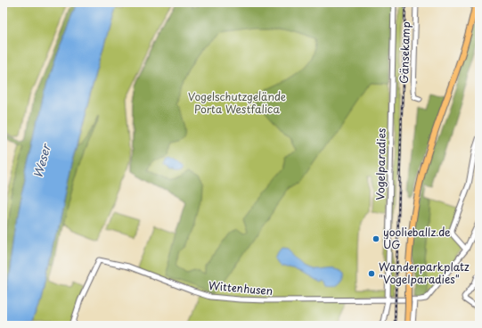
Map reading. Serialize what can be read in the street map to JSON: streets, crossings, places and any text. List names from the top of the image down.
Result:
{
  "streets": {
    "street": ["Gänsekamp", "Vogelparadies", "Wittenhusen"]
  },
  "crossings": [
    ["Vogelparadies", "Wittenhusen"]
  ],
  "water": ["Weser"],
  "parks": ["Vogelschutzgelände Porta Westfalica"],
  "places": ["yoolieballz.de UG", "Wanderparkplatz \"Vogelparadies\""]
}
